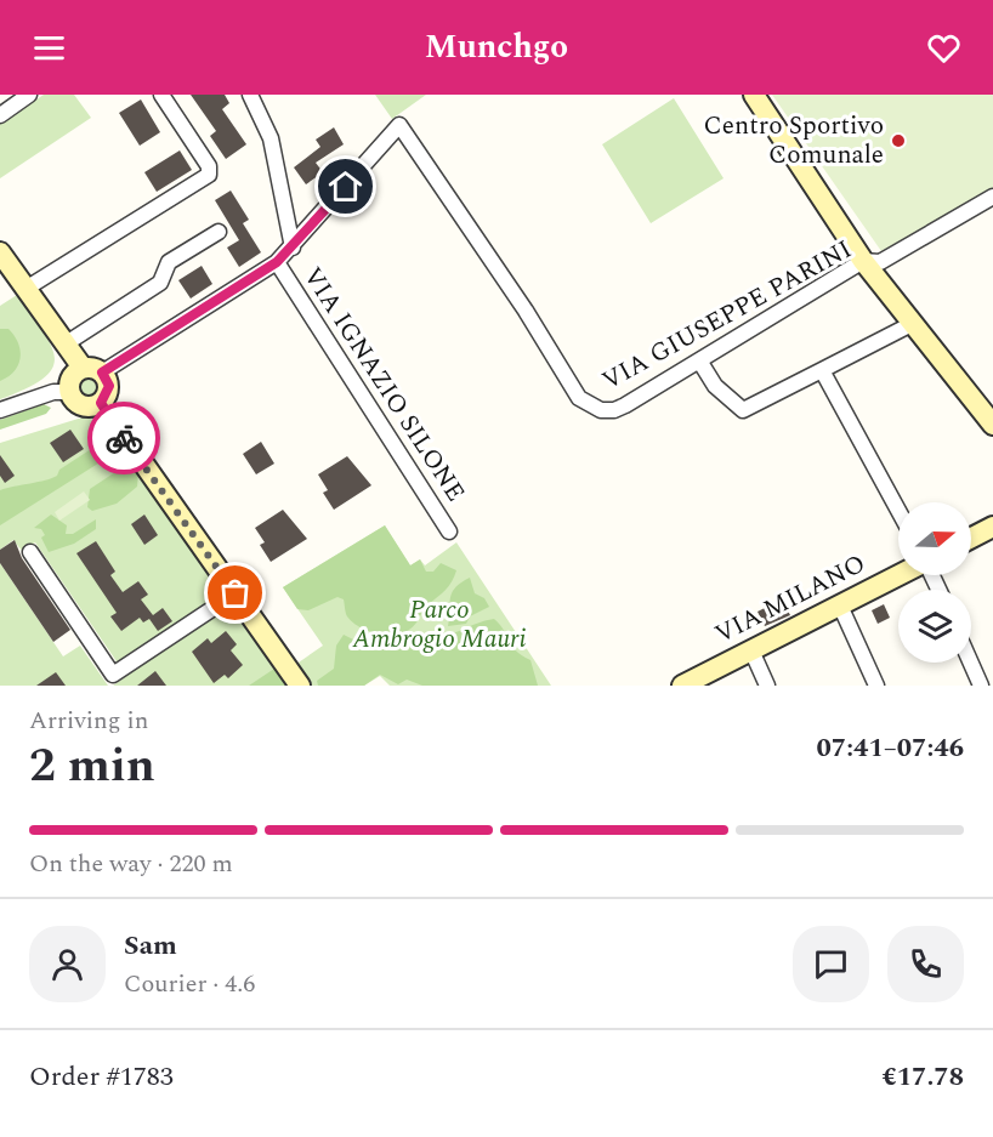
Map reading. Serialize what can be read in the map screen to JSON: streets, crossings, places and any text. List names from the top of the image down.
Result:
{
  "streets": {
    "street": ["VIA GIUSEPPE PARINI", "VIA IGNAZIO SILONE", "VIA MILANO"]
  },
  "parks": ["Parco Ambrogio Mauri"],
  "places": ["Centro Sportivo Comunale"],
  "north": "right",
  "page": {
    "header": "Munchgo",
    "heading": ["2 min", "Arriving in", "07:41–07:46"],
    "panel": [
      "Sam",
      "Courier · 4.6",
      "Order #1783",
      "€17.78"
    ],
    "bar": "On the way · 220 m"
  }
}
